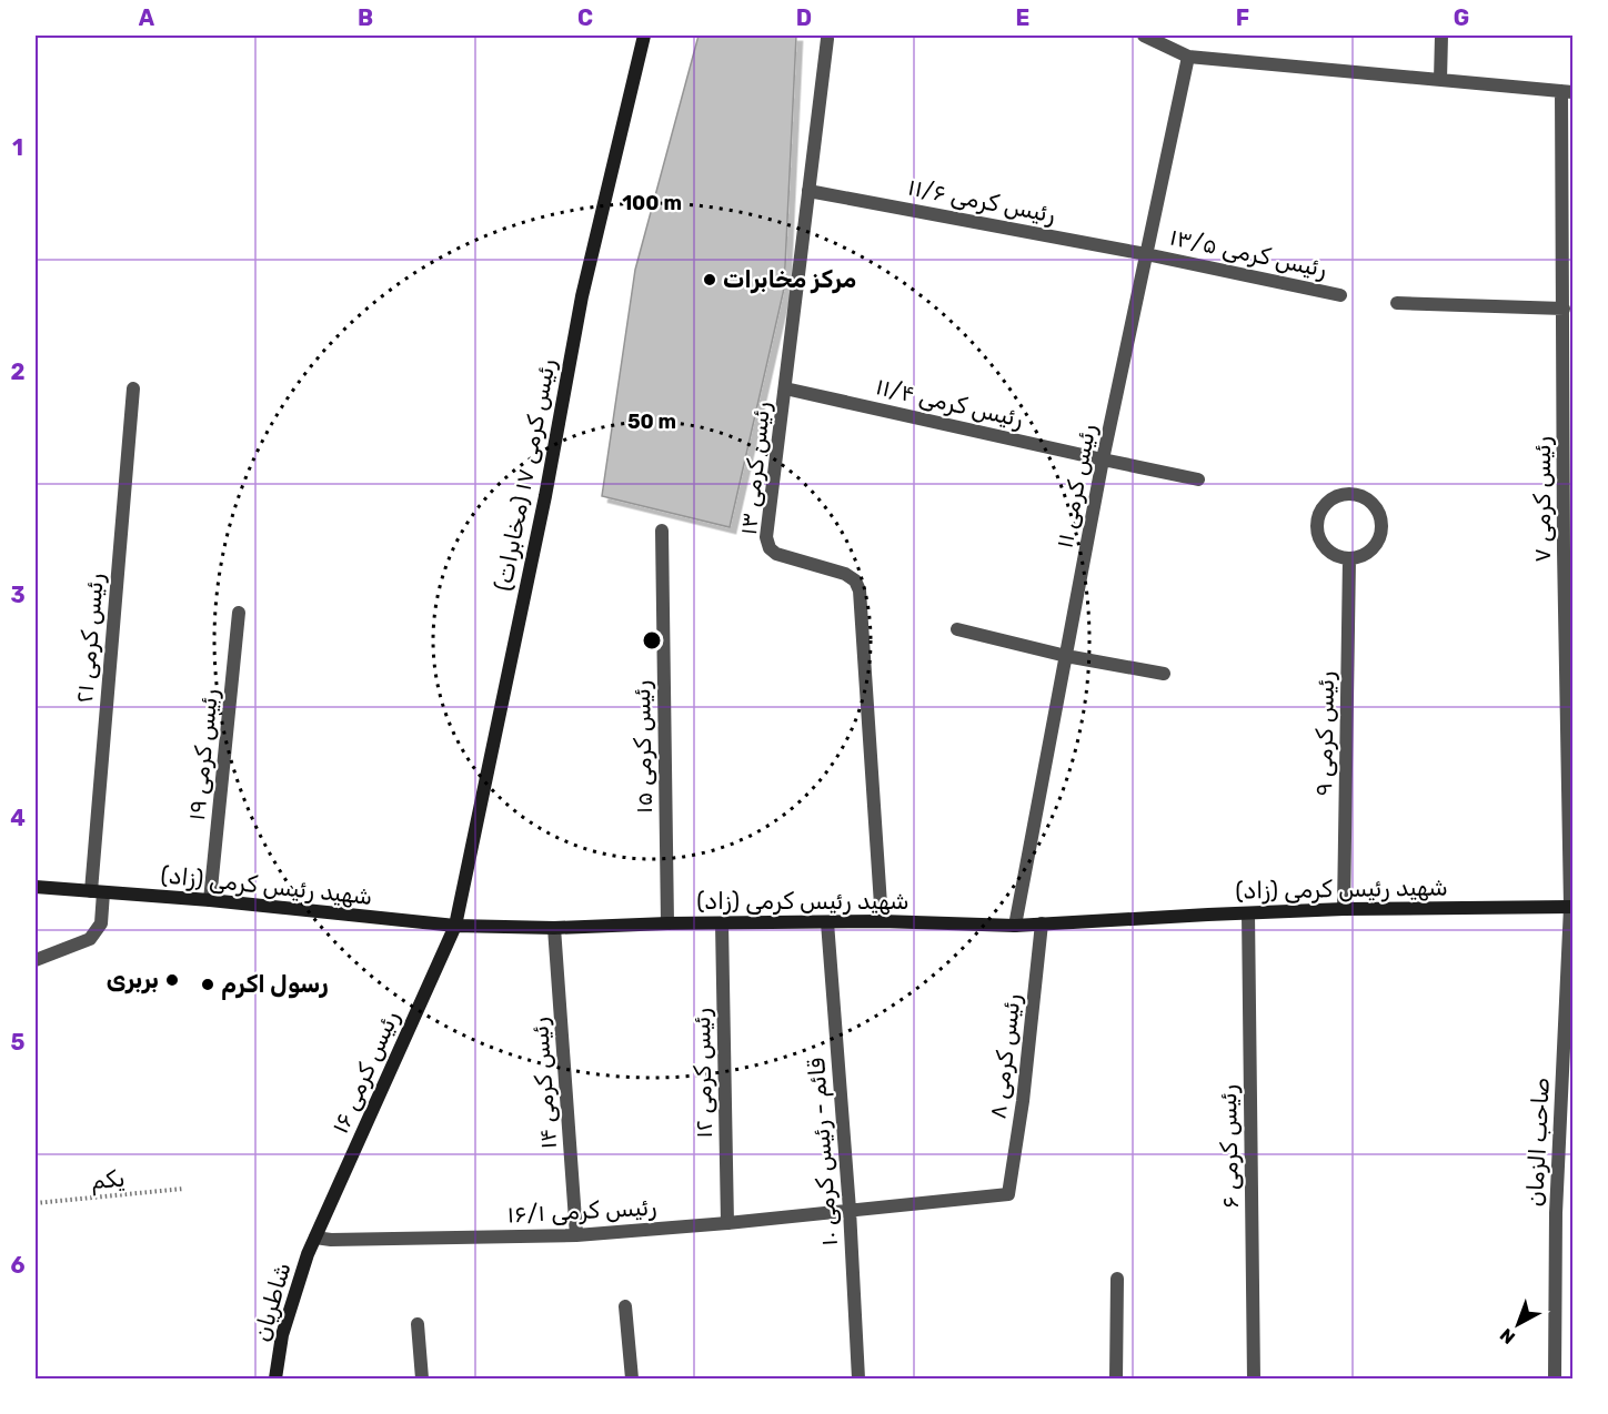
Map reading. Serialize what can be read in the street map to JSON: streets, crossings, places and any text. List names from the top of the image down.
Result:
{
  "streets": {
    "main road": [
      "رئیس کرمی ۱۷ (مخابرات)",
      "شهید رئیس کرمی (زاد)",
      "رئیس کرمی ۱۶",
      "شاطریان"
    ],
    "street": [
      "رئیس کرمی ۱۱/۶",
      "رئیس کرمی ۱۳/۵",
      "رئیس کرمی ۱۱/۴",
      "رئیس کرمی ۱۳",
      "رئیس کرمی ۱۱",
      "رئیس کرمی ۷",
      "رئیس کرمی ۲۱",
      "رئیس کرمی ۹",
      "رئیس کرمی ۱۵",
      "رئیس کرمی ۱۹",
      "رئیس کرمی ۸",
      "رئیس کرمی ۱۲",
      "رئیس کرمی ۱۴",
      "صاحب الزمان",
      "رئیس کرمی ۶",
      "قائم - رئیس کرمی ۱۰",
      "رئیس کرمی ۱۶/۱"
    ],
    "path": ["یکم"]
  },
  "crossings": [
    ["رئیس کرمی ۱۱/۶", "رئیس کرمی ۱۳/۵"],
    ["رئیس کرمی ۱۱/۶", "رئیس کرمی ۱۳"],
    ["رئیس کرمی ۱۱/۶", "رئیس کرمی ۱۱"],
    ["رئیس کرمی ۱۳/۵", "رئیس کرمی ۱۱"],
    ["رئیس کرمی ۱۱/۴", "رئیس کرمی ۱۳"],
    ["رئیس کرمی ۱۱/۴", "رئیس کرمی ۱۱"],
    ["رئیس کرمی ۱۳", "شهید رئیس کرمی (زاد)"],
    ["رئیس کرمی ۱۷ (مخابرات)", "شهید رئیس کرمی (زاد)"],
    ["رئیس کرمی ۱۷ (مخابرات)", "رئیس کرمی ۱۶"],
    ["رئیس کرمی ۱۱", "شهید رئیس کرمی (زاد)"],
    ["رئیس کرمی ۷", "شهید رئیس کرمی (زاد)"],
    ["رئیس کرمی ۷", "صاحب الزمان"],
    ["رئیس کرمی ۲۱", "شهید رئیس کرمی (زاد)"],
    ["رئیس کرمی ۹", "شهید رئیس کرمی (زاد)"],
    ["رئیس کرمی ۱۵", "شهید رئیس کرمی (زاد)"],
    ["رئیس کرمی ۱۹", "شهید رئیس کرمی (زاد)"],
    ["شهید رئیس کرمی (زاد)", "رئیس کرمی ۸"],
    ["شهید رئیس کرمی (زاد)", "رئیس کرمی ۱۶"],
    ["شهید رئیس کرمی (زاد)", "رئیس کرمی ۱۲"],
    ["شهید رئیس کرمی (زاد)", "رئیس کرمی ۱۴"],
    ["شهید رئیس کرمی (زاد)", "صاحب الزمان"],
    ["شهید رئیس کرمی (زاد)", "رئیس کرمی ۶"],
    ["شهید رئیس کرمی (زاد)", "قائم - رئیس کرمی ۱۰"],
    ["رئیس کرمی ۸", "رئیس کرمی ۱۶/۱"],
    ["رئیس کرمی ۱۶", "رئیس کرمی ۱۶/۱"],
    ["رئیس کرمی ۱۶", "شاطریان"],
    ["رئیس کرمی ۱۲", "رئیس کرمی ۱۶/۱"],
    ["رئیس کرمی ۱۴", "رئیس کرمی ۱۶/۱"],
    ["قائم - رئیس کرمی ۱۰", "رئیس کرمی ۱۶/۱"],
    ["رئیس کرمی ۱۶/۱", "شاطریان"]
  ],
  "places": ["مرکز مخابرات", "بربری", "رسول اکرم"],
  "north": "bottom left",
  "grid": {
    "columns": [
      "A",
      "B",
      "C",
      "D",
      "E",
      "F",
      "G"
    ],
    "rows": [
      "1",
      "2",
      "3",
      "4",
      "5",
      "6"
    ]
  },
  "rings": ["100 m", "50 m"]
}
